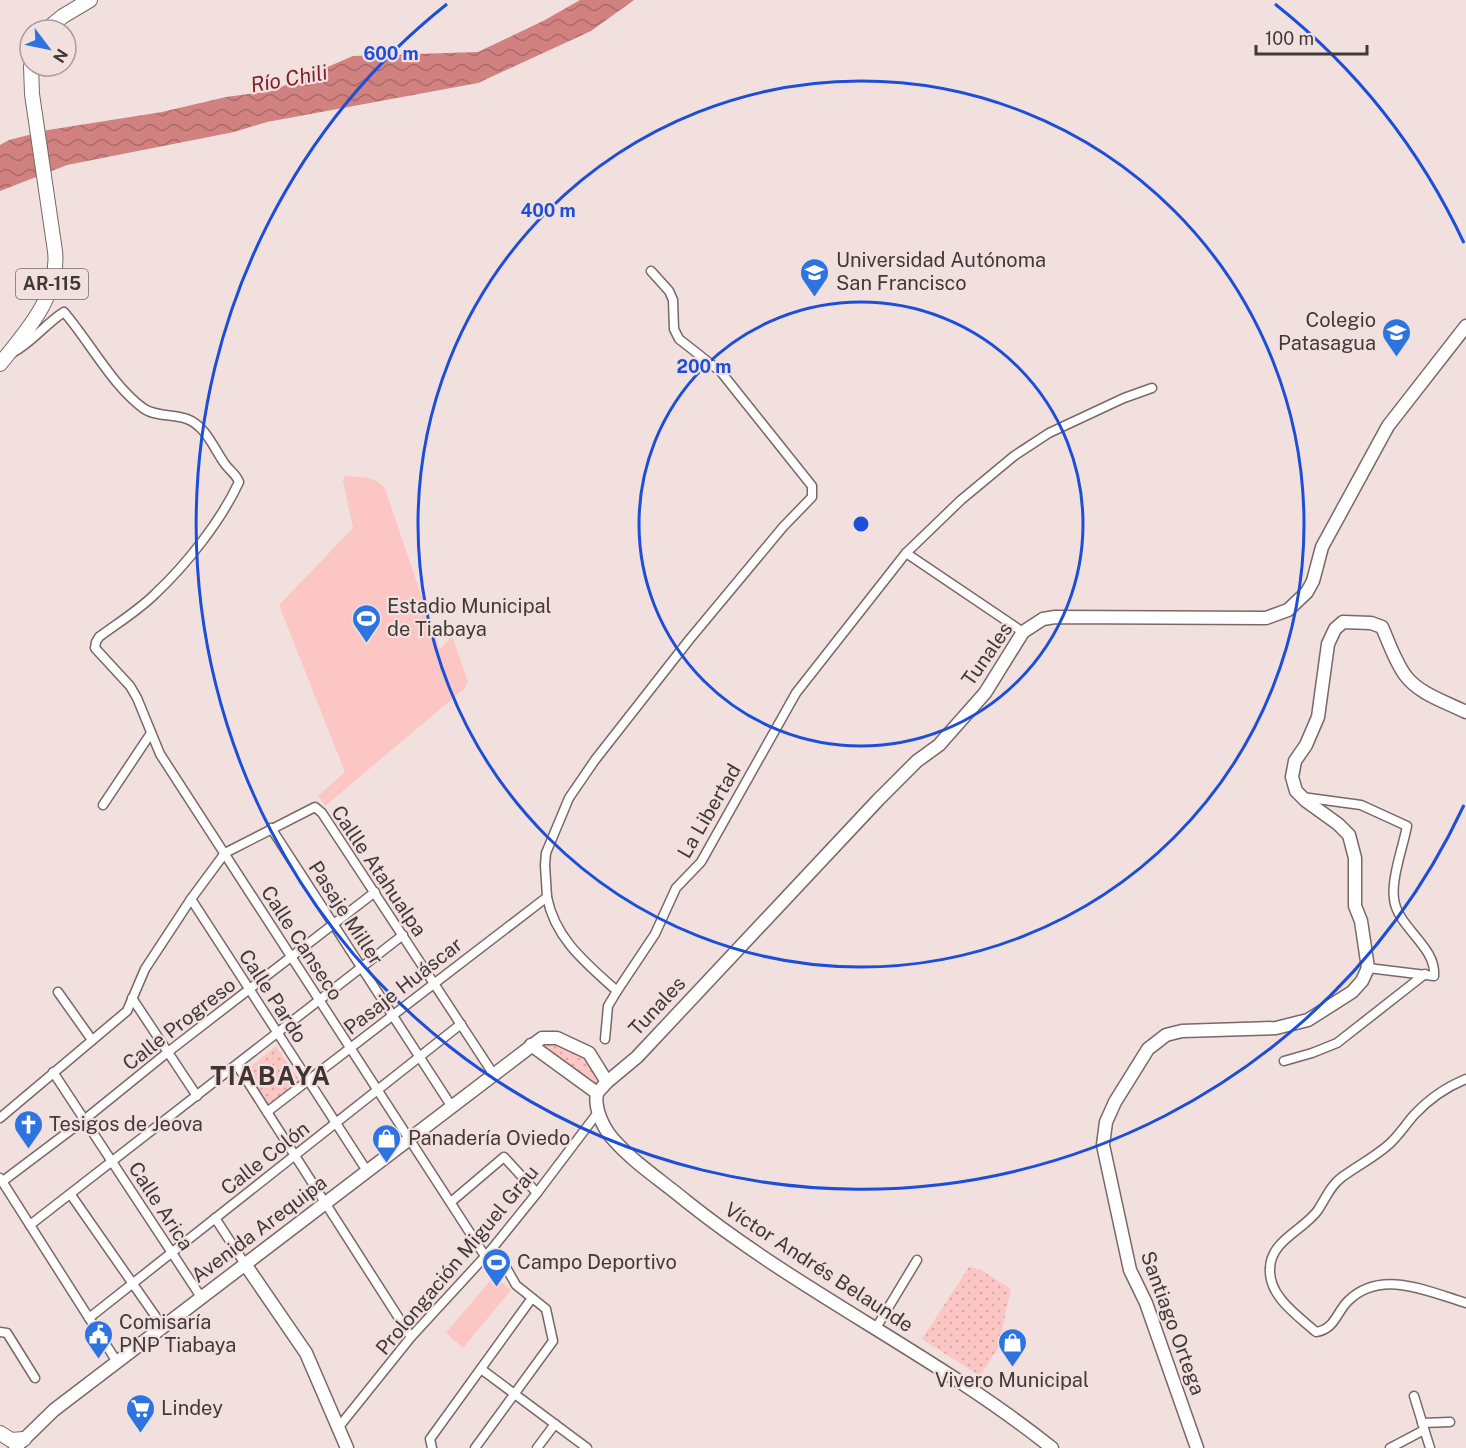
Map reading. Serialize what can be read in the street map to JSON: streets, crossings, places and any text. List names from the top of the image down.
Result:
{
  "streets": {
    "main road": ["AR-115"],
    "street": [
      "Tunales",
      "La Libertad",
      "Callle Atahualpa",
      "Pasaje Miller",
      "Calle Canseco",
      "Pasaje Huáscar",
      "Calle Pardo",
      "Calle Progreso",
      "Calle Colón",
      "Calle Arica",
      "Avenida Arequipa",
      "Prolongación Miguel Grau",
      "Víctor Andrés Belaunde",
      "Santiago Ortega"
    ]
  },
  "crossings": [
    ["AR-115", "Calle Canseco"],
    ["Tunales", "Avenida Arequipa"],
    ["Callle Atahualpa", "Pasaje Miller"],
    ["Callle Atahualpa", "Pasaje Huáscar"],
    ["Callle Atahualpa", "Calle Progreso"],
    ["Callle Atahualpa", "Calle Colón"],
    ["Callle Atahualpa", "Avenida Arequipa"],
    ["Pasaje Miller", "Pasaje Huáscar"],
    ["Pasaje Miller", "Calle Progreso"],
    ["Pasaje Miller", "Calle Colón"],
    ["Pasaje Miller", "Avenida Arequipa"],
    ["Calle Canseco", "Pasaje Huáscar"],
    ["Calle Canseco", "Calle Progreso"],
    ["Calle Canseco", "Calle Colón"],
    ["Calle Canseco", "Avenida Arequipa"],
    ["Calle Canseco", "Prolongación Miguel Grau"],
    ["Pasaje Huáscar", "Calle Pardo"],
    ["Calle Pardo", "Calle Progreso"],
    ["Calle Pardo", "Calle Colón"],
    ["Calle Pardo", "Avenida Arequipa"],
    ["Calle Progreso", "Calle Arica"],
    ["Calle Colón", "Calle Arica"],
    ["Calle Arica", "Avenida Arequipa"],
    ["Prolongación Miguel Grau", "Víctor Andrés Belaunde"]
  ],
  "districts": ["TIABAYA"],
  "water": ["Río Chili"],
  "places": {
    "school or university": ["Universidad Autónoma San Francisco", "Colegio Patasagua"],
    "sports": ["Estadio Municipal de Tiabaya", "Campo Deportivo"],
    "church": ["Tesigos de Jeova"],
    "shop": ["Panadería Oviedo", "Vivero Municipal"],
    "public building": ["Comisaría PNP Tiabaya"],
    "supermarket": ["Lindey"]
  },
  "scale_bar": "100 m",
  "north": "bottom right",
  "rings": ["600 m", "400 m", "200 m"]
}
